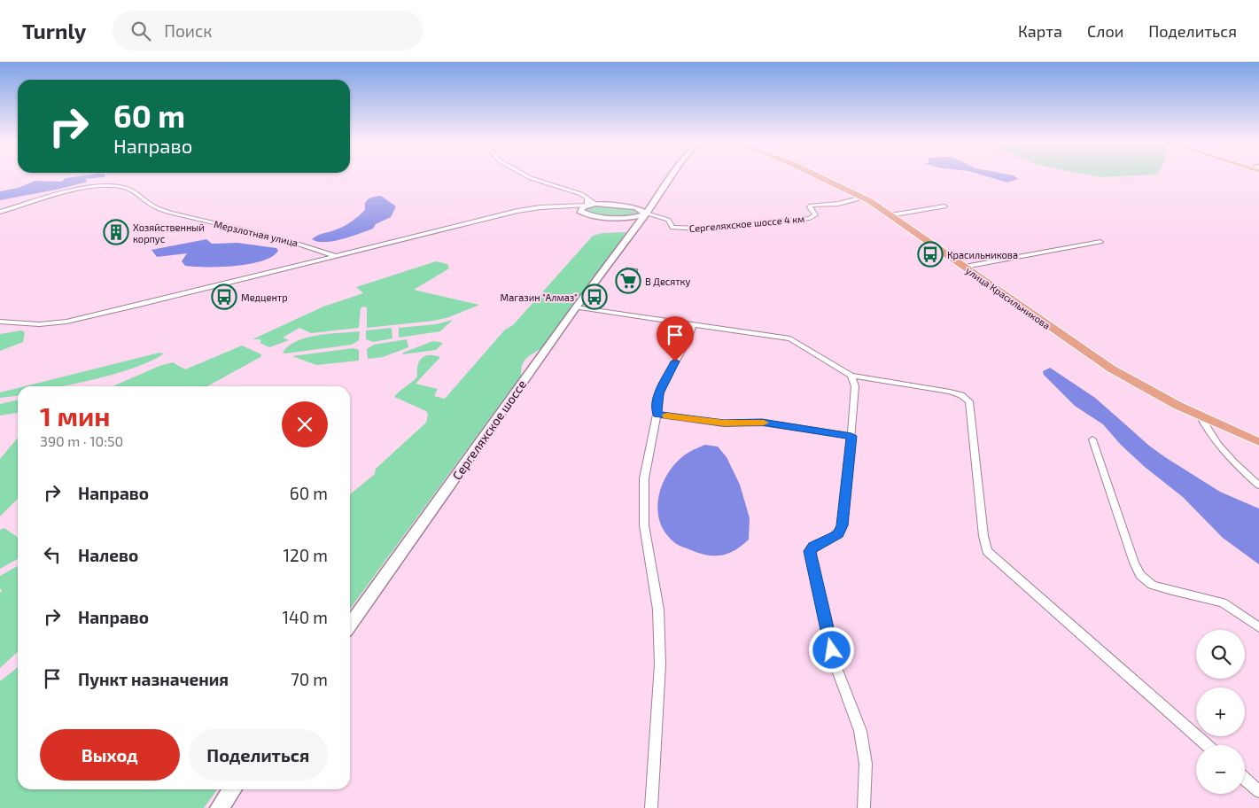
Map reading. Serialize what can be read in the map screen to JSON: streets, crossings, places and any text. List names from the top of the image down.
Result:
{
  "streets": {
    "main road": ["улица Красильникова", "Сергеляхское шоссе"],
    "street": ["Сергеляхское шоссе 4 км", "Мерзлотная улица"]
  },
  "crossings": [
    ["Сергеляхское шоссе 4 км", "улица Красильникова"],
    ["Сергеляхское шоссе 4 км", "Сергеляхское шоссе"]
  ],
  "places": {
    "building": ["Хозяйственный корпус"],
    "bus stop": ["Красильникова", "Медцентр", "Магазин \"Алмаз\""],
    "supermarket": ["В Десятку"]
  },
  "page": {
    "header": "Turnly",
    "search": "Поиск",
    "nav": ["Карта", "Слои", "Поделиться"],
    "turn": ["60 m", "Направо"],
    "heading": ["1 мин", "390 m · 10:50"],
    "list": [
      {
        "name": "Направо",
        "value": "60 m"
      },
      {
        "name": "Налево",
        "value": "120 m"
      },
      {
        "name": "Направо",
        "value": "140 m"
      },
      {
        "name": "Пункт назначения",
        "value": "70 m"
      }
    ],
    "map_buttons": ["+", "−"],
    "buttons": ["Выход", "Поделиться"]
  }
}
